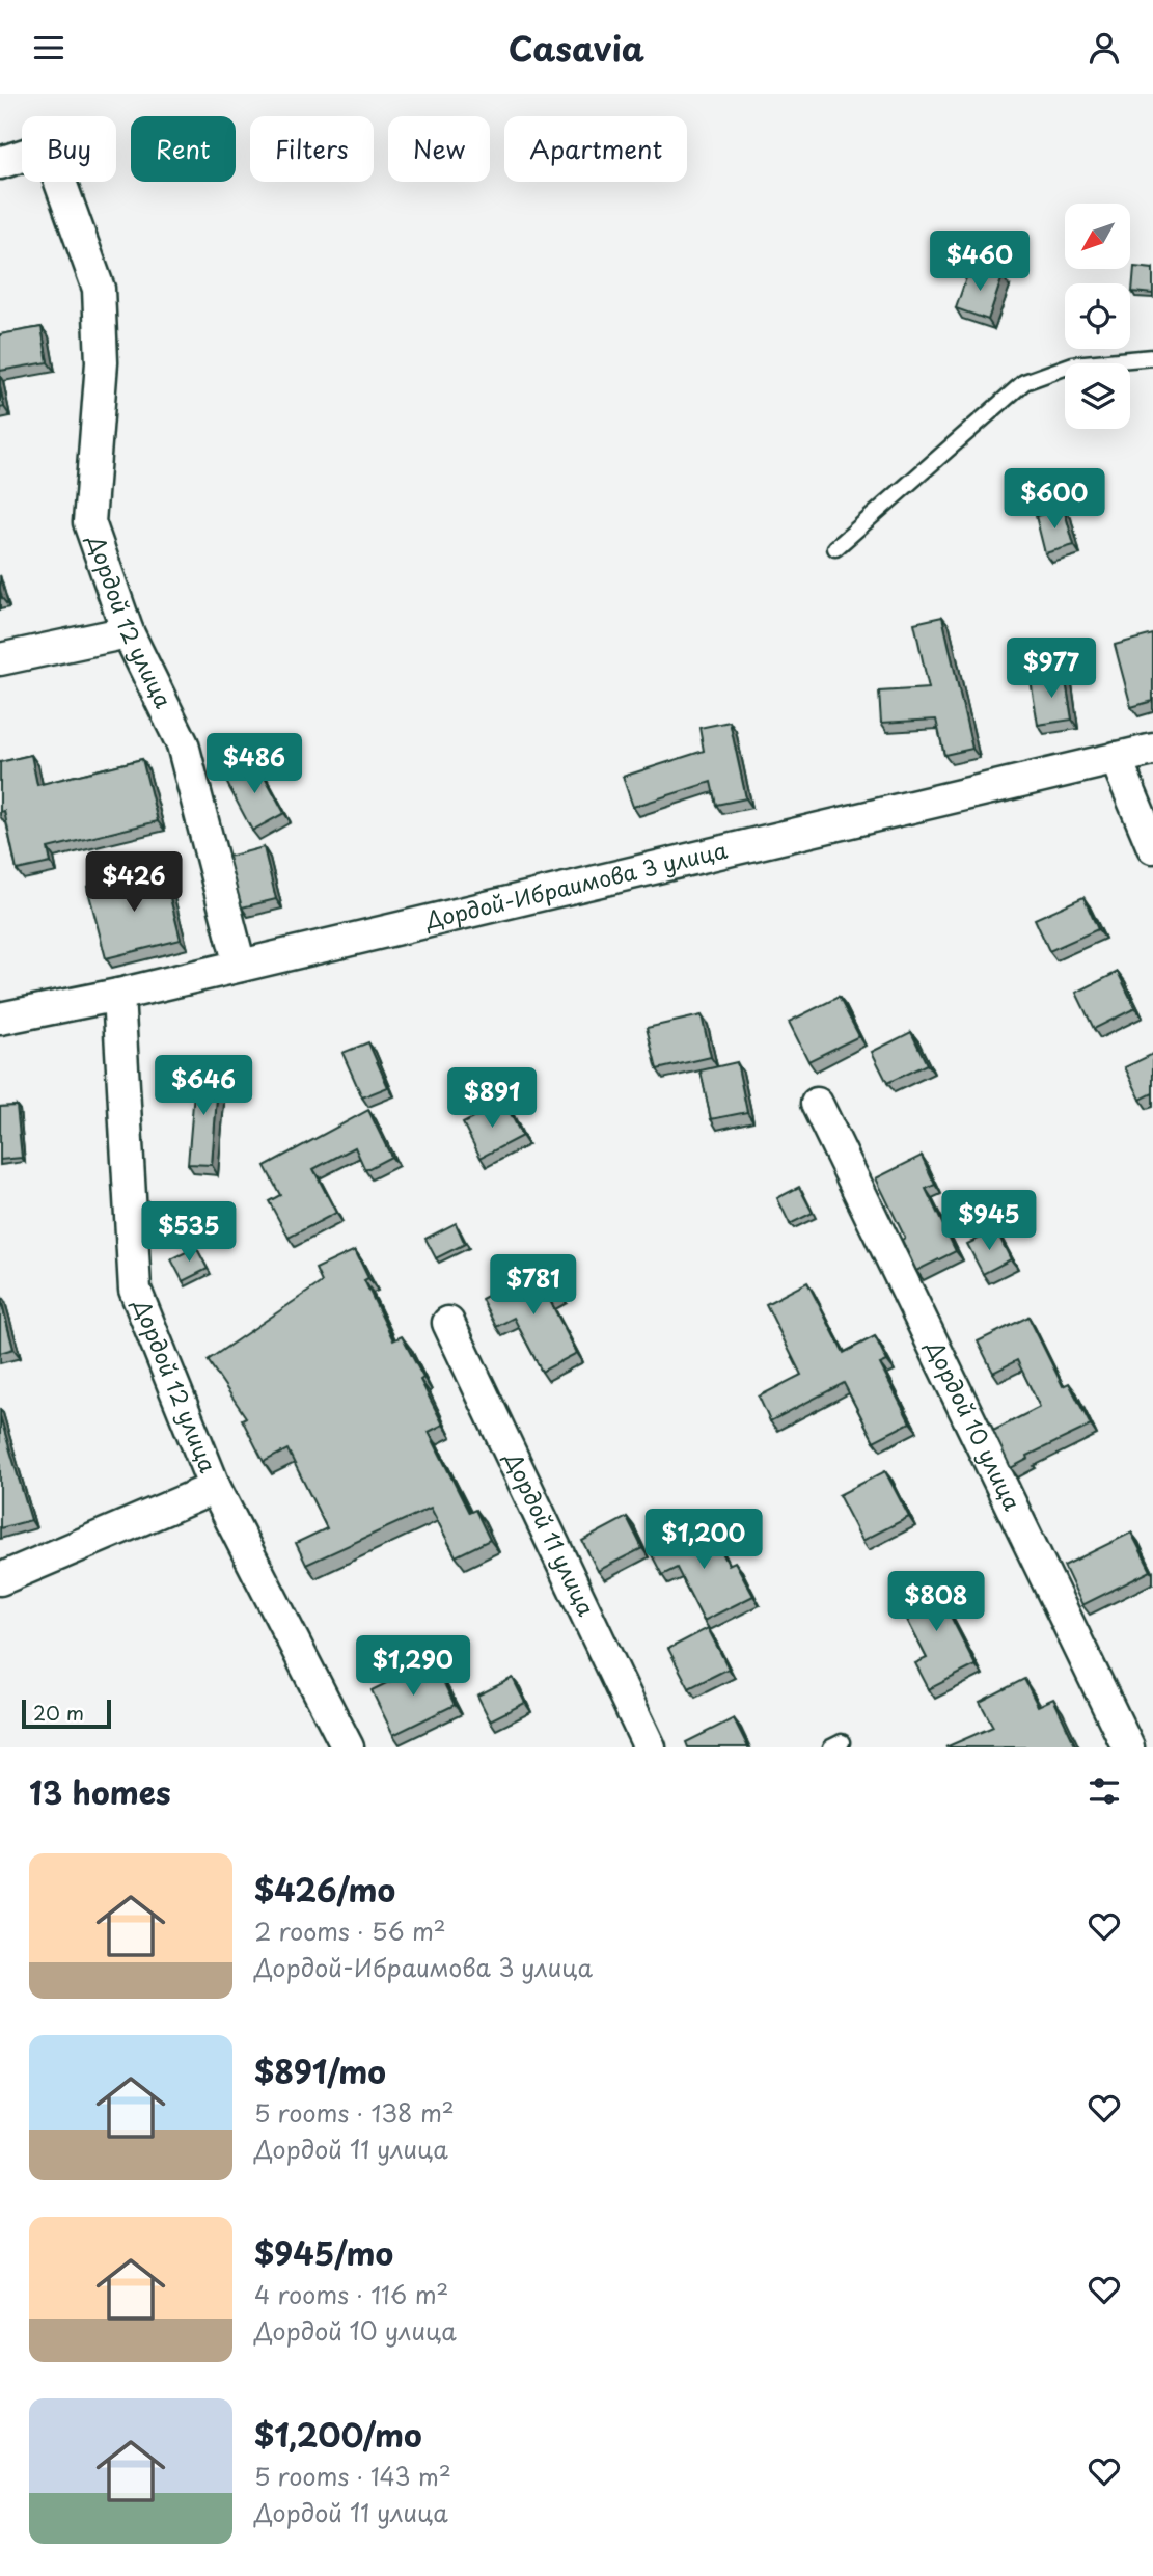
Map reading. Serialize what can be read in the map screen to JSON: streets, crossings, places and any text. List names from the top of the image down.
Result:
{
  "streets": {
    "street": [
      "Дордой 12 улица",
      "Дордой-Ибраимова 3 улица",
      "Дордой 10 улица",
      "Дордой 11 улица"
    ]
  },
  "crossings": [
    ["Дордой 12 улица", "Дордой-Ибраимова 3 улица"]
  ],
  "scale_bar": "20 m",
  "north": "bottom left",
  "page": {
    "header": "Casavia",
    "chip": [
      "Buy",
      "Rent",
      "Filters",
      "New",
      "Apartment"
    ],
    "price": [
      "$460",
      "$600",
      "$977",
      "$486",
      "$426",
      "$646",
      "$891",
      "$945",
      "$535",
      "$781",
      "$1,200",
      "$808",
      "$1,290"
    ],
    "scale": "20 m",
    "heading": "13 homes",
    "list": [
      {
        "name": "$426/mo",
        "note": "2 rooms · 56 m² · Дордой-Ибраимова 3 улица"
      },
      {
        "name": "$891/mo",
        "note": "5 rooms · 138 m² · Дордой 11 улица"
      },
      {
        "name": "$945/mo",
        "note": "4 rooms · 116 m² · Дордой 10 улица"
      },
      {
        "name": "$1,200/mo",
        "note": "5 rooms · 143 m² · Дордой 11 улица"
      }
    ]
  }
}
